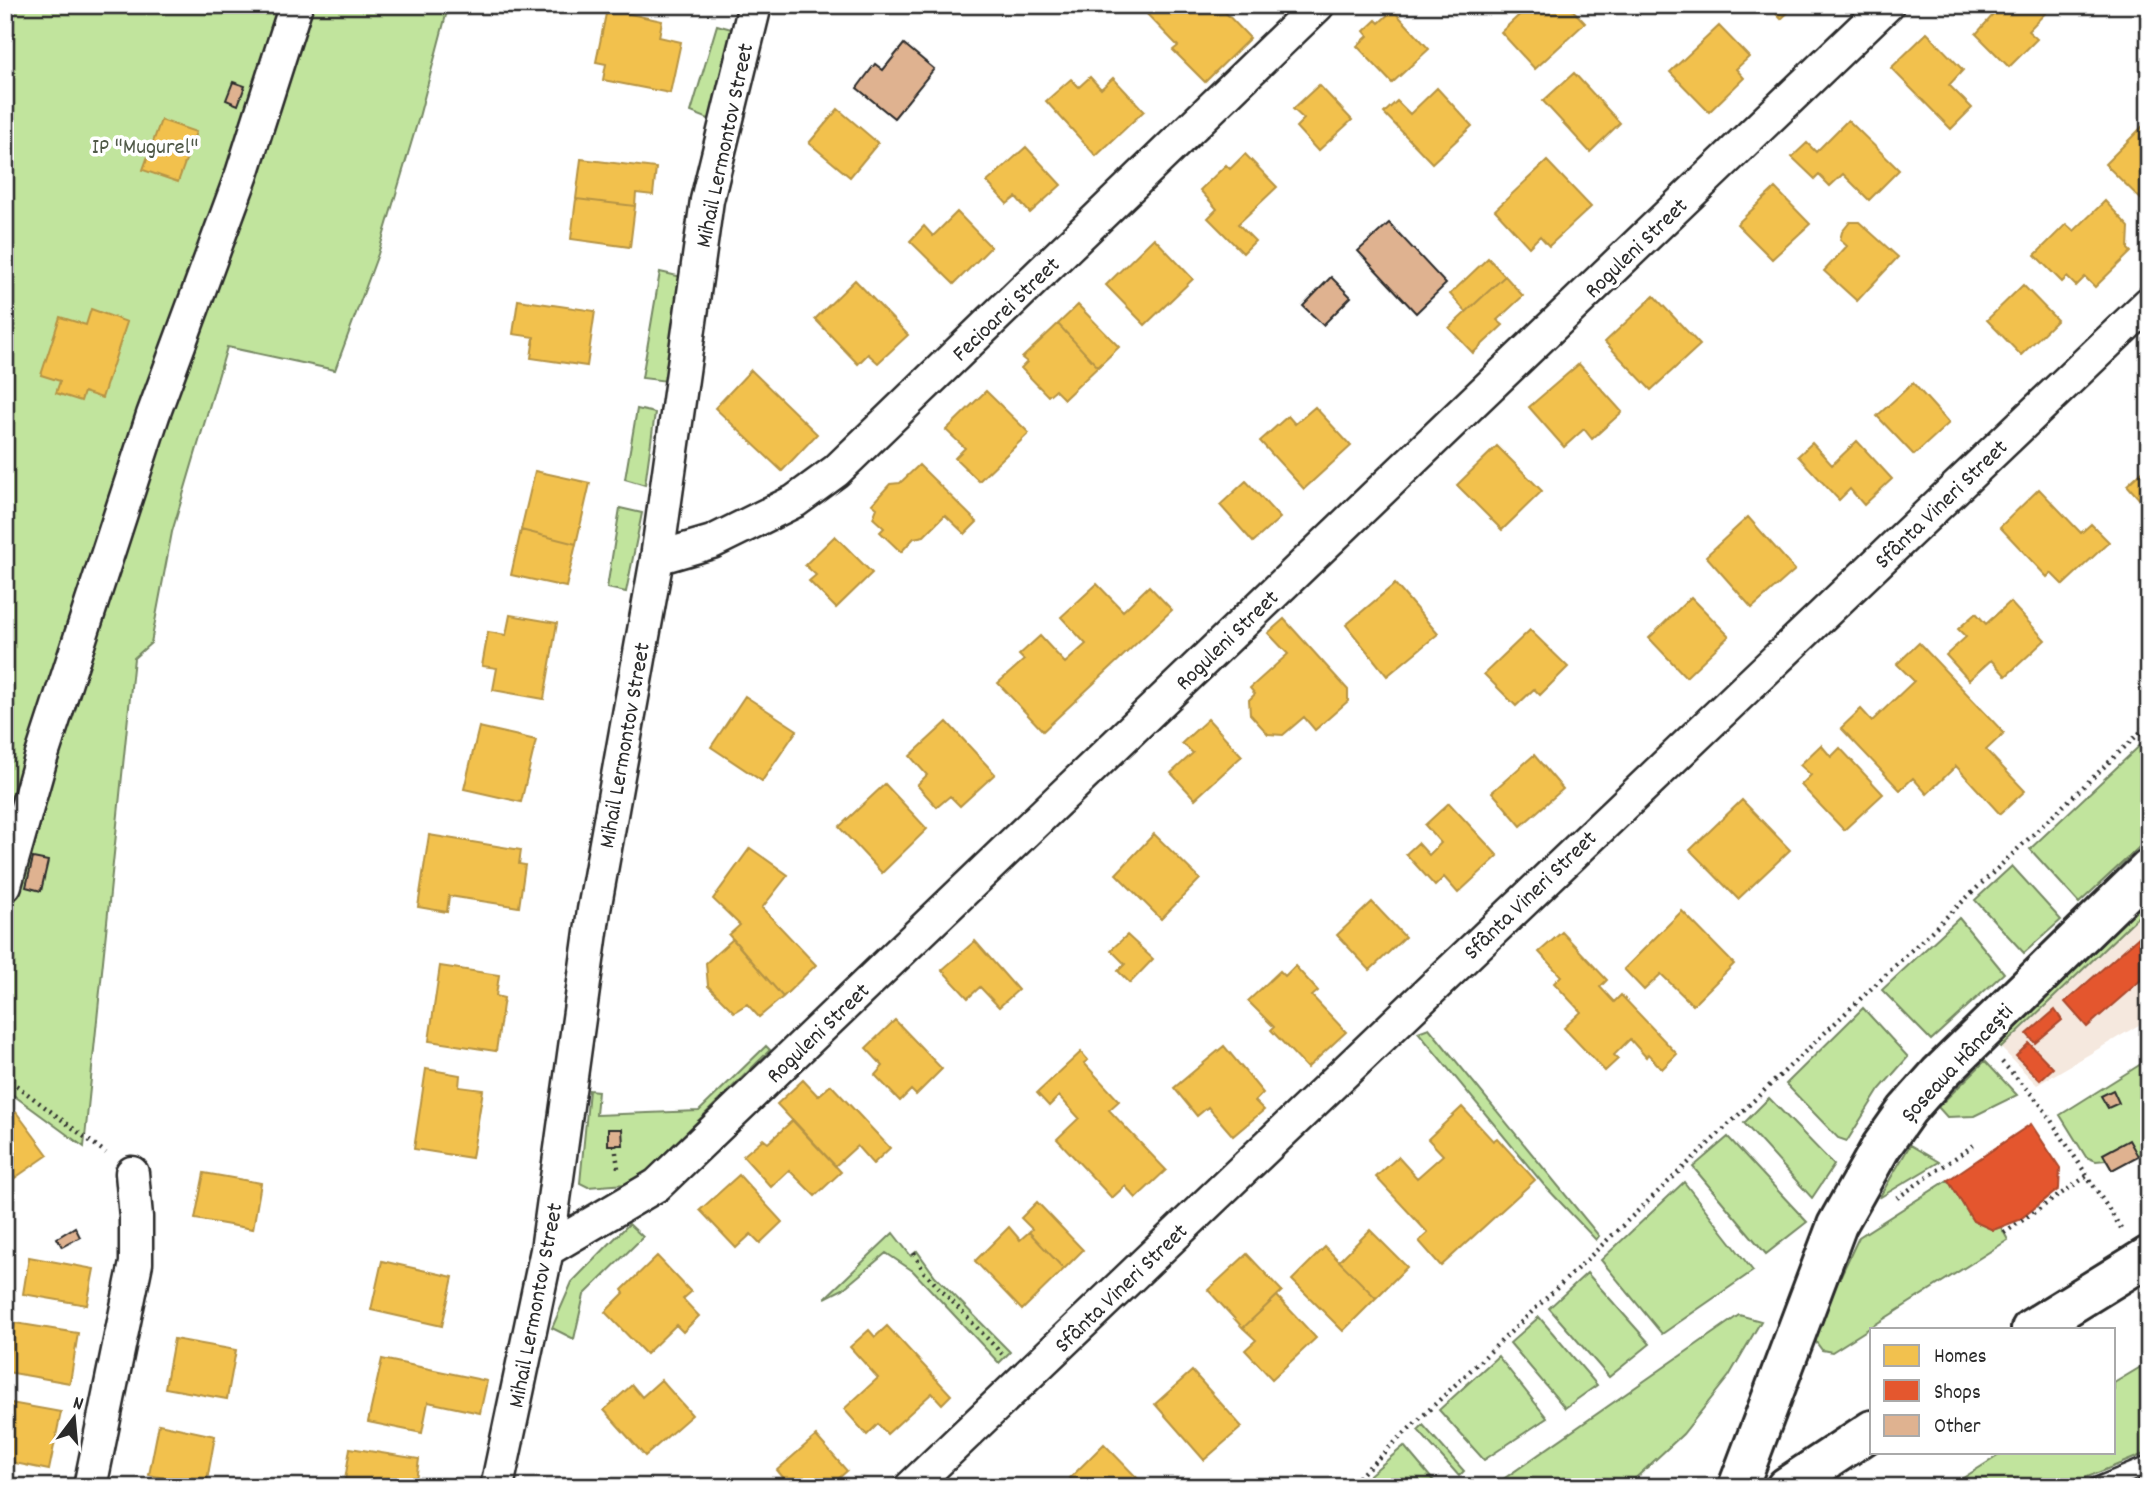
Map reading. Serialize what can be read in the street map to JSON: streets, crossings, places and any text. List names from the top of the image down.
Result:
{
  "streets": {
    "main road": ["Șoseaua Hâncești"],
    "street": [
      "Mihail Lermontov Street",
      "Roguleni Street",
      "Fecioarei Street",
      "Sfânta Vineri Street"
    ]
  },
  "crossings": [
    ["Mihail Lermontov Street", "Roguleni Street"],
    ["Mihail Lermontov Street", "Fecioarei Street"]
  ],
  "parks": ["IP \"Mugurel\""],
  "legend": ["Homes", "Shops", "Other"],
  "north": "top"
}
